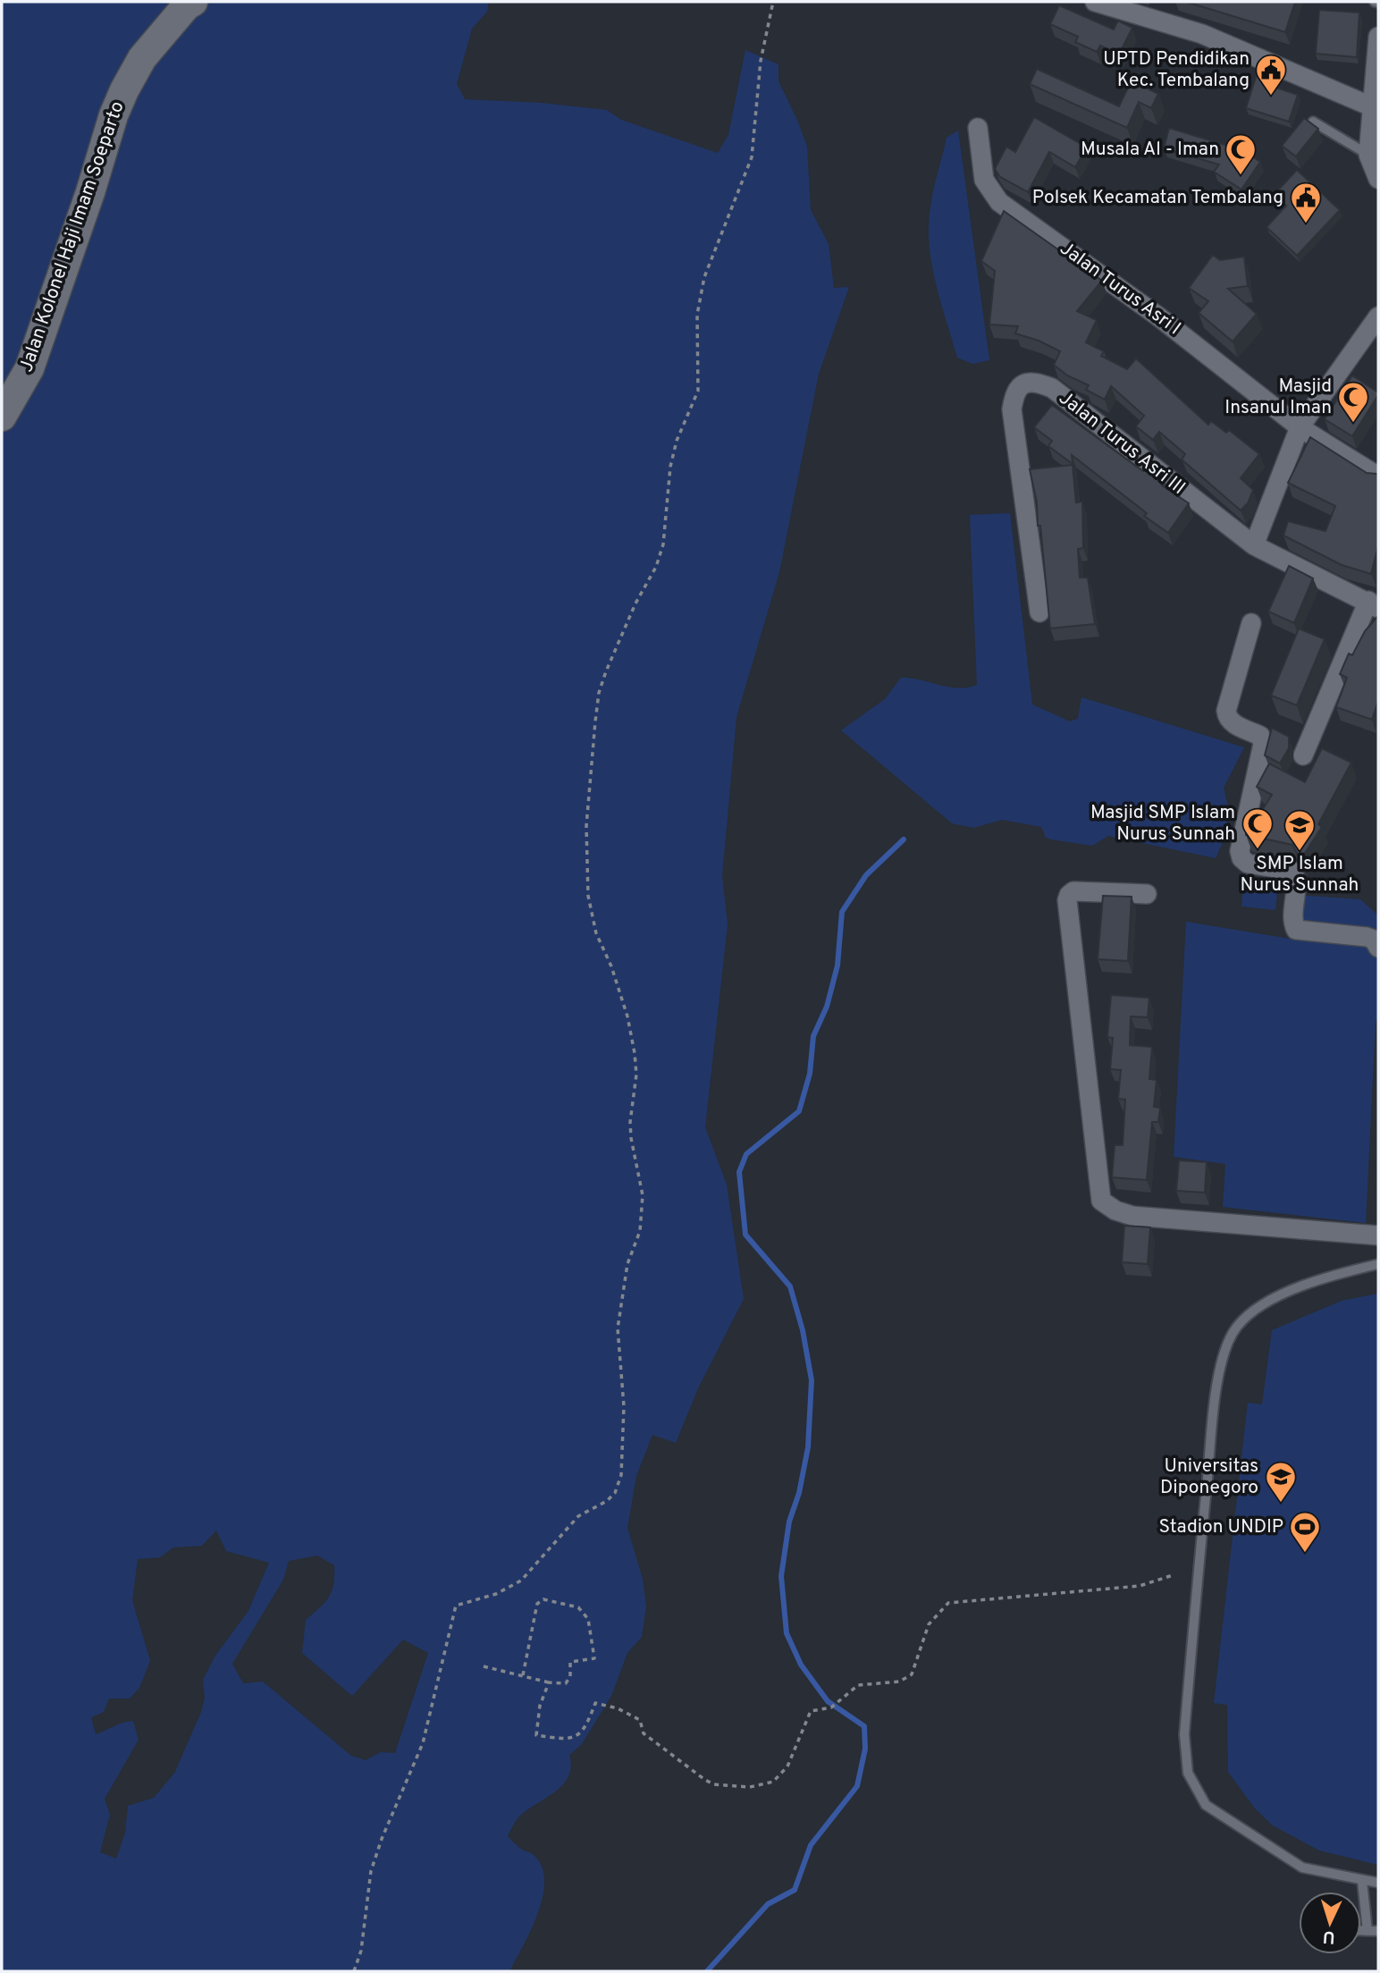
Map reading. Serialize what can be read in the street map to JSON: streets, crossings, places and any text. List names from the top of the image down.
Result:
{
  "streets": {
    "main road": ["Jalan Kolonel Haji Imam Soeparto"],
    "street": ["Jalan Turus Asri I", "Jalan Turus Asri III"]
  },
  "places": {
    "public building": ["UPTD Pendidikan Kec. Tembalang", "Polsek Kecamatan Tembalang"],
    "mosque": ["Musala Al - Iman", "Masjid Insanul Iman", "Masjid SMP Islam Nurus Sunnah"],
    "school or university": ["SMP Islam Nurus Sunnah", "Universitas Diponegoro"],
    "sports": ["Stadion UNDIP"]
  },
  "north": "bottom"
}
